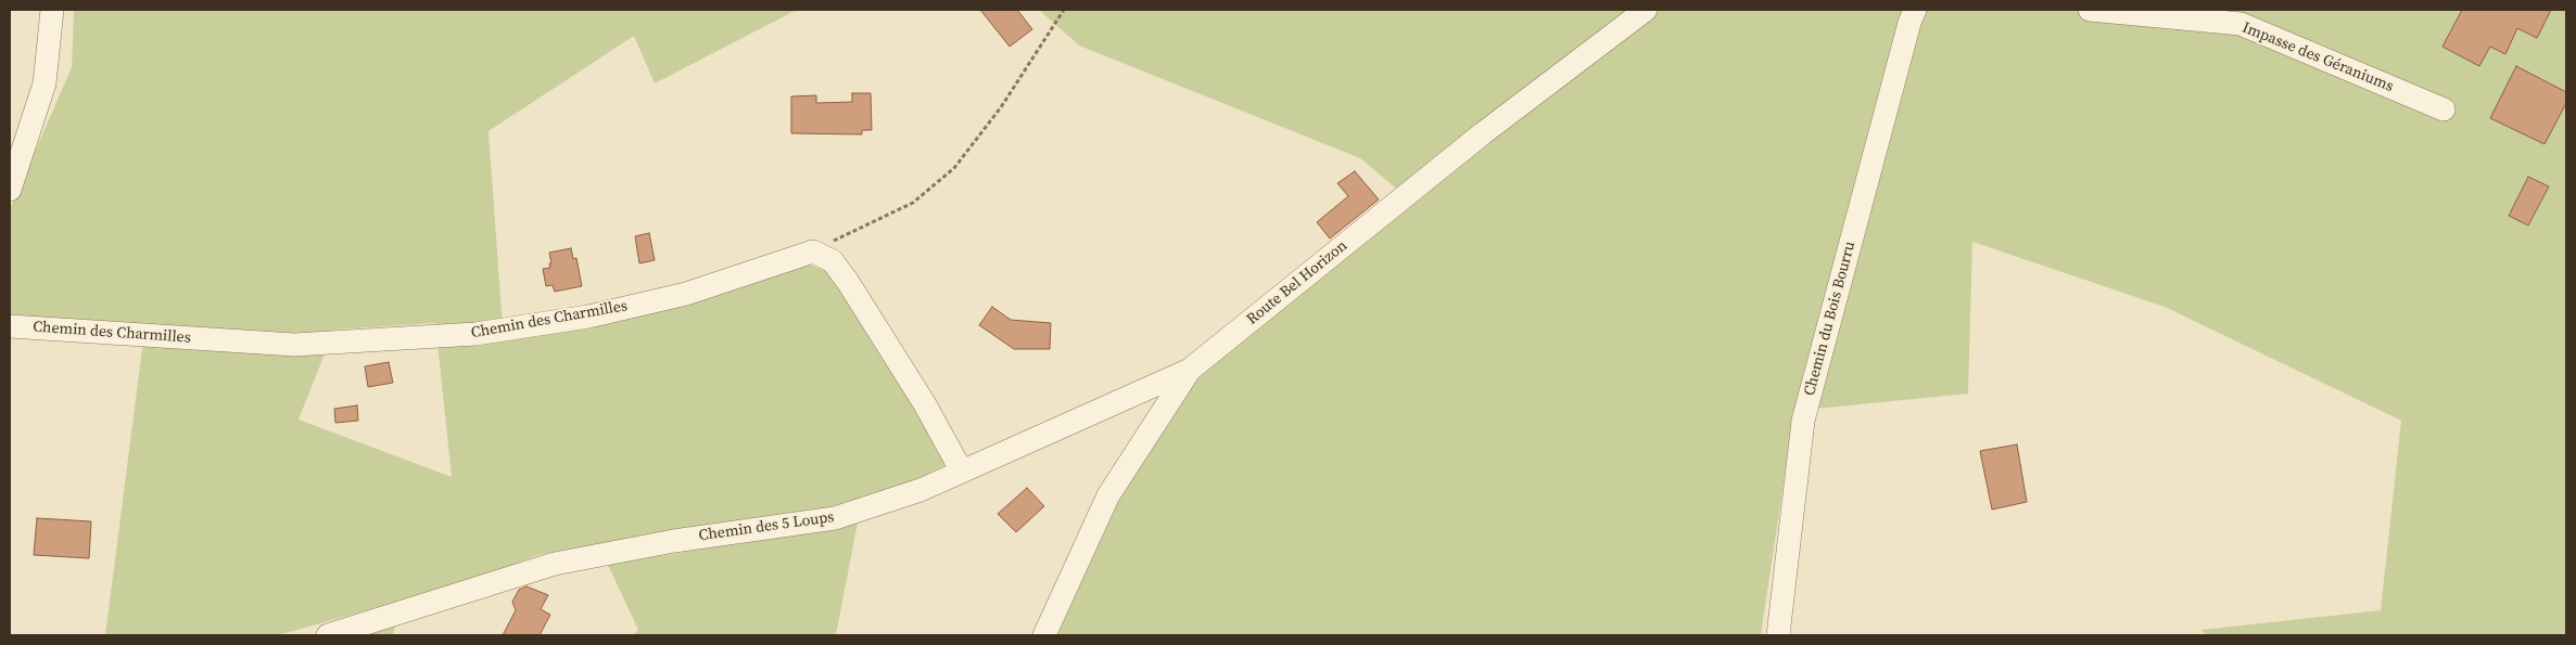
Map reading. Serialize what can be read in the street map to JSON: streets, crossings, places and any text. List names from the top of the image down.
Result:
{
  "streets": {
    "street": [
      "Impasse des Géraniums",
      "Route Bel Horizon",
      "Chemin du Bois Bourru",
      "Chemin des Charmilles",
      "Chemin des 5 Loups"
    ]
  },
  "crossings": [
    ["Route Bel Horizon", "Chemin des 5 Loups"]
  ]
}
